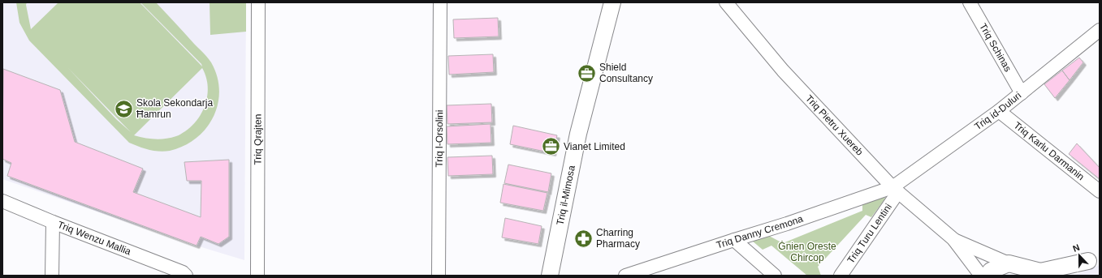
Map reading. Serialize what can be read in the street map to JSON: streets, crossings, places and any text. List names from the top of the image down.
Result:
{
  "streets": {
    "street": [
      "Triq Schinas",
      "Triq id-Duluri",
      "Triq Pietru Xuereb",
      "Triq Qrajten",
      "Triq l-Orsolini",
      "Triq Karlu Darmanin",
      "Triq il-Mimosa",
      "Triq Danny Cremona",
      "Triq Turu Lentini",
      "Triq Wenzu Mallia"
    ]
  },
  "crossings": [
    ["Triq Schinas", "Triq id-Duluri"],
    ["Triq id-Duluri", "Triq Pietru Xuereb"],
    ["Triq id-Duluri", "Triq Karlu Darmanin"],
    ["Triq id-Duluri", "Triq Danny Cremona"],
    ["Triq id-Duluri", "Triq Turu Lentini"],
    ["Triq Pietru Xuereb", "Triq Danny Cremona"],
    ["Triq Pietru Xuereb", "Triq Turu Lentini"],
    ["Triq Danny Cremona", "Triq Turu Lentini"]
  ],
  "parks": ["Ġnien Oreste Chircop"],
  "places": {
    "office": ["Shield Consultancy", "Vianet Limited"],
    "school or university": ["Skola Sekondarja Ħamrun"],
    "pharmacy": ["Charring Pharmacy"]
  },
  "north": "top"
}
